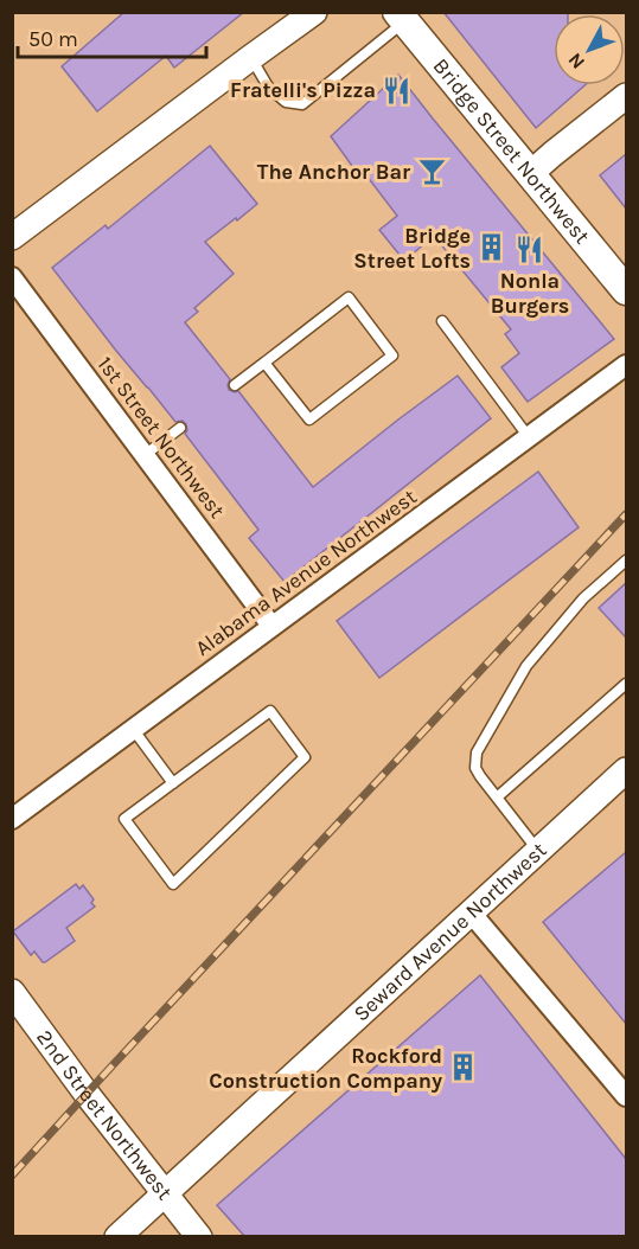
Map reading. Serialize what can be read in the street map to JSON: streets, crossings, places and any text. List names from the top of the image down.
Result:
{
  "streets": {
    "main road": ["Bridge Street Northwest"],
    "street": [
      "1st Street Northwest",
      "Alabama Avenue Northwest",
      "Seward Avenue Northwest",
      "2nd Street Northwest"
    ]
  },
  "crossings": [
    ["1st Street Northwest", "Alabama Avenue Northwest"],
    ["Seward Avenue Northwest", "2nd Street Northwest"]
  ],
  "places": {
    "restaurant": ["Fratelli's Pizza", "Nonla Burgers"],
    "bar": ["The Anchor Bar"],
    "building": ["Bridge Street Lofts", "Rockford Construction Company"]
  },
  "scale_bar": "50 m",
  "north": "bottom left"
}
